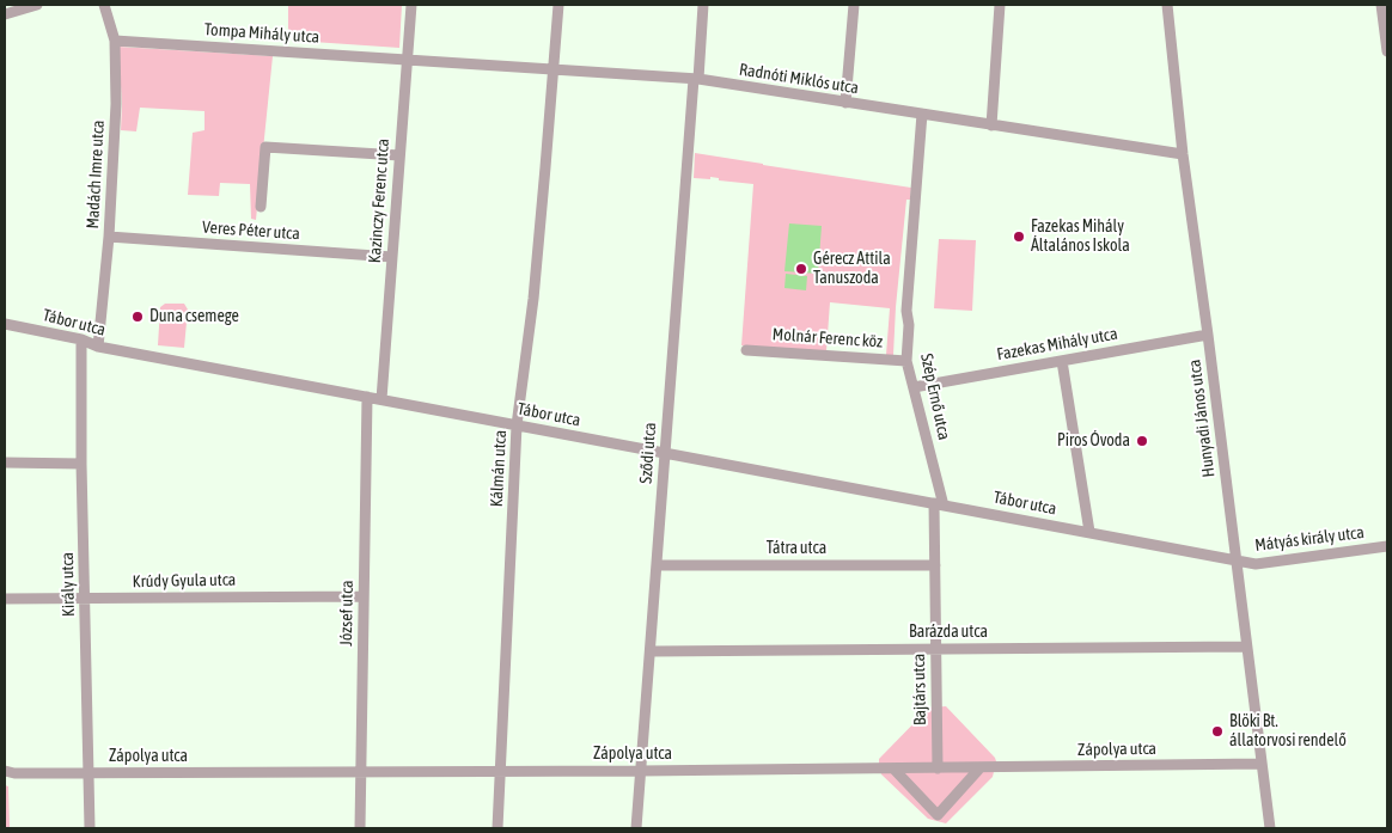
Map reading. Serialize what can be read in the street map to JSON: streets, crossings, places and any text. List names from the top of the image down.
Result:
{
  "streets": {
    "street": [
      "Tompa Mihály utca",
      "Radnóti Miklós utca",
      "Madách Imre utca",
      "Kazinczy Ferenc utca",
      "Veres Péter utca",
      "Tábor utca",
      "Molnár Ferenc köz",
      "Fazekas Mihály utca",
      "Szép Ernő utca",
      "Hunyadi János utca",
      "Sződi utca",
      "Kálmán utca",
      "Mátyás király utca",
      "Tátra utca",
      "Krúdy Gyula utca",
      "Király utca",
      "József utca",
      "Barázda utca",
      "Bajtárs utca",
      "Zápolya utca"
    ]
  },
  "crossings": [
    ["Tompa Mihály utca", "Radnóti Miklós utca"],
    ["Tompa Mihály utca", "Madách Imre utca"],
    ["Tompa Mihály utca", "Kazinczy Ferenc utca"],
    ["Radnóti Miklós utca", "Kazinczy Ferenc utca"],
    ["Radnóti Miklós utca", "Szép Ernő utca"],
    ["Radnóti Miklós utca", "Hunyadi János utca"],
    ["Radnóti Miklós utca", "Sződi utca"],
    ["Radnóti Miklós utca", "Kálmán utca"],
    ["Madách Imre utca", "Veres Péter utca"],
    ["Madách Imre utca", "Tábor utca"],
    ["Kazinczy Ferenc utca", "Veres Péter utca"],
    ["Kazinczy Ferenc utca", "Tábor utca"],
    ["Tábor utca", "Szép Ernő utca"],
    ["Tábor utca", "Hunyadi János utca"],
    ["Tábor utca", "Sződi utca"],
    ["Tábor utca", "Kálmán utca"],
    ["Tábor utca", "Mátyás király utca"],
    ["Tábor utca", "Király utca"],
    ["Tábor utca", "József utca"],
    ["Tábor utca", "Bajtárs utca"],
    ["Molnár Ferenc köz", "Szép Ernő utca"],
    ["Fazekas Mihály utca", "Szép Ernő utca"],
    ["Fazekas Mihály utca", "Hunyadi János utca"],
    ["Szép Ernő utca", "Bajtárs utca"],
    ["Hunyadi János utca", "Mátyás király utca"],
    ["Hunyadi János utca", "Barázda utca"],
    ["Hunyadi János utca", "Zápolya utca"],
    ["Sződi utca", "Tátra utca"],
    ["Sződi utca", "Barázda utca"],
    ["Sződi utca", "Zápolya utca"],
    ["Kálmán utca", "Zápolya utca"],
    ["Tátra utca", "Bajtárs utca"],
    ["Krúdy Gyula utca", "Király utca"],
    ["Krúdy Gyula utca", "József utca"],
    ["Király utca", "Zápolya utca"],
    ["József utca", "Zápolya utca"],
    ["Barázda utca", "Bajtárs utca"],
    ["Bajtárs utca", "Zápolya utca"]
  ],
  "places": [
    "Fazekas Mihály Általános Iskola",
    "Gérecz Attila Tanuszoda",
    "Duna csemege",
    "Piros Óvoda",
    "Blöki Bt. állatorvosi rendelő"
  ]
}
